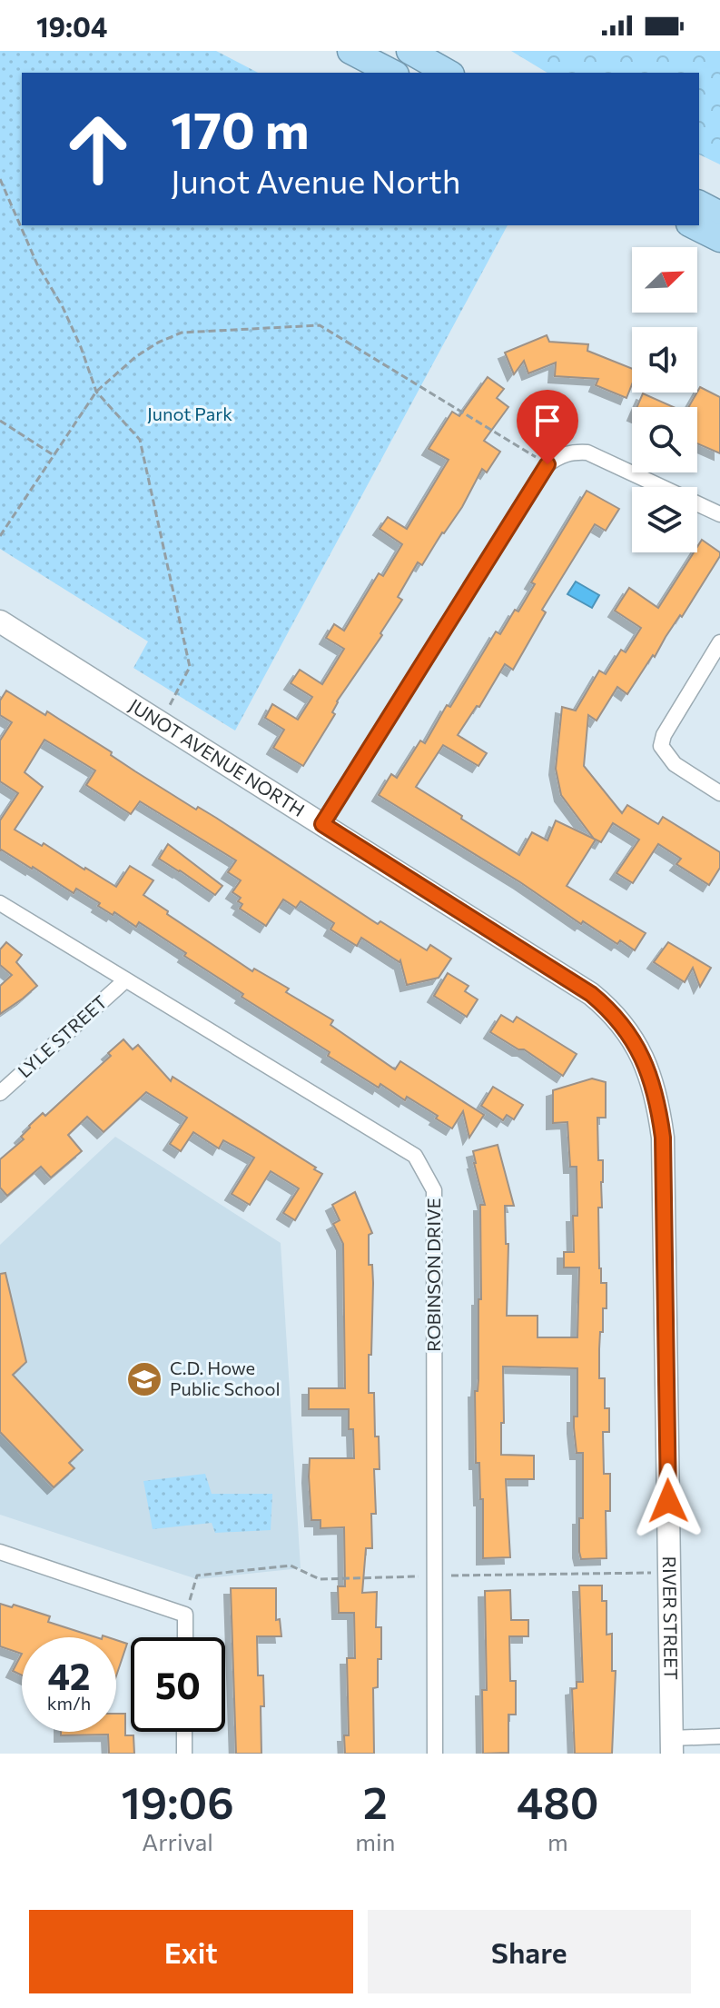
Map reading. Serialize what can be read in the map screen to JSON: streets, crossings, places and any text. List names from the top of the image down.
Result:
{
  "streets": {
    "main road": ["JUNOT AVENUE NORTH", "RIVER STREET"],
    "street": ["LYLE STREET", "ROBINSON DRIVE"]
  },
  "crossings": [
    ["JUNOT AVENUE NORTH", "RIVER STREET"],
    ["LYLE STREET", "ROBINSON DRIVE"]
  ],
  "parks": ["Junot Park"],
  "places": {
    "school or university": ["C.D. Howe Public School"]
  },
  "north": "top right",
  "page": {
    "status": "19:04",
    "turn": ["170 m", "Junot Avenue North"],
    "speed": "42 km/h",
    "limit": "50",
    "eta": [
      "19:06",
      "Arrival",
      "2",
      "min",
      "480",
      "m"
    ],
    "buttons": ["Exit", "Share"]
  }
}
